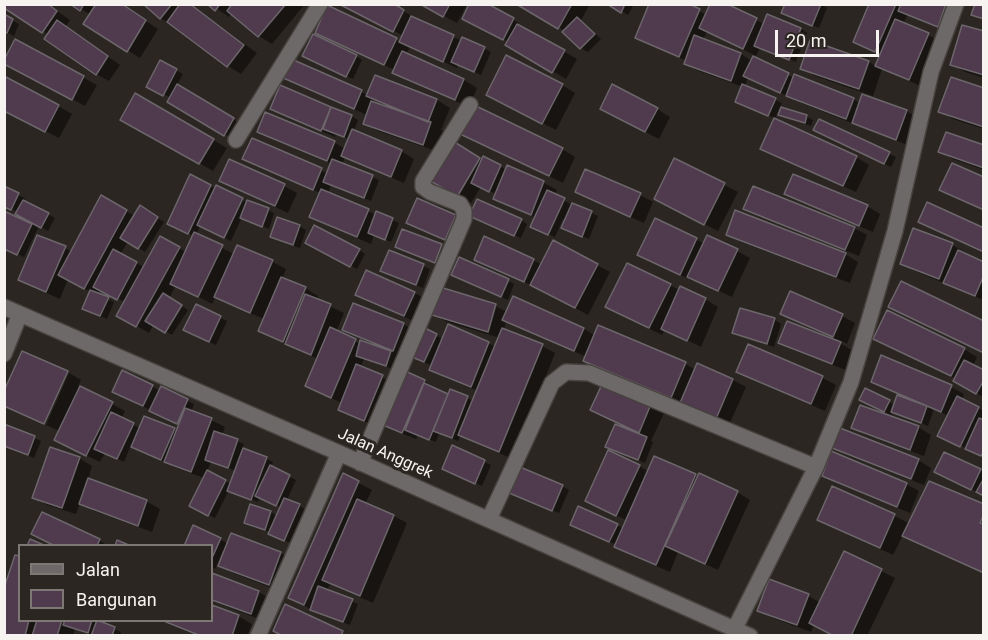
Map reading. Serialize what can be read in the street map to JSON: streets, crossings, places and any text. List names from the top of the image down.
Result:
{
  "streets": {
    "street": ["Jalan Anggrek"]
  },
  "legend": ["Jalan", "Bangunan"],
  "scale_bar": "20 m"
}
